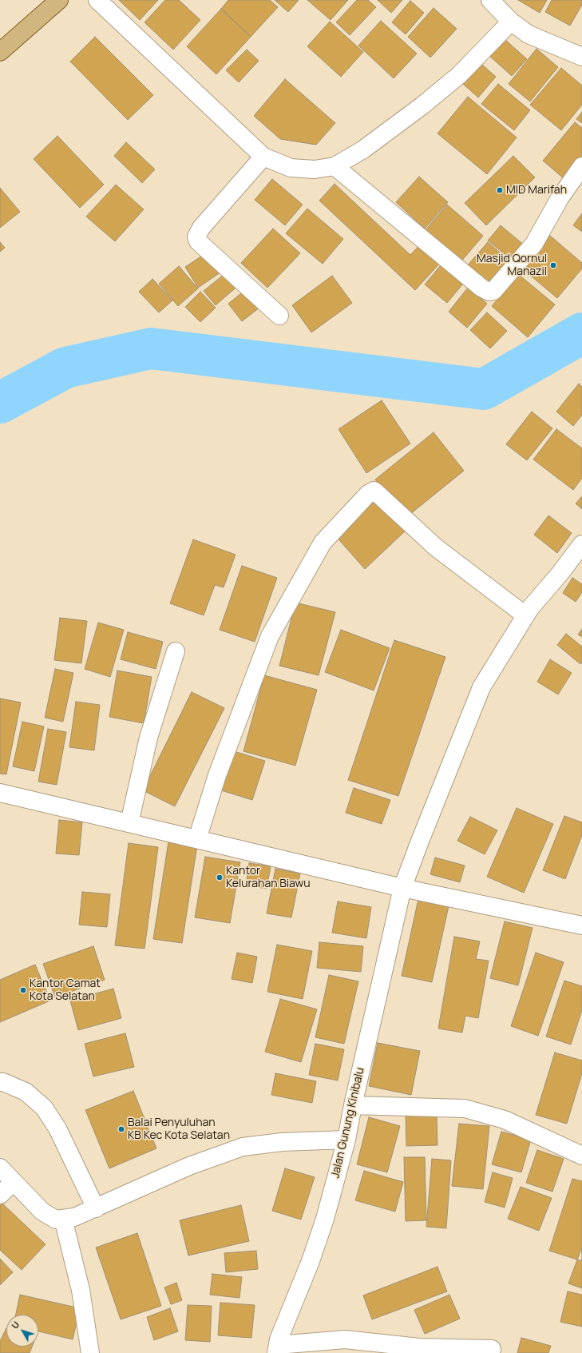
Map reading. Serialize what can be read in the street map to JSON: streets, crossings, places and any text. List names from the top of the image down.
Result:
{
  "streets": {
    "street": ["Jalan Gunung Kinibalu"]
  },
  "places": [
    "MID Marifah",
    "Masjid Qornul Manazil",
    "Kantor Kelurahan Biawu",
    "Kantor Camat Kota Selatan",
    "Balai Penyuluhan KB Kec Kota Selatan"
  ],
  "north": "top left"
}
